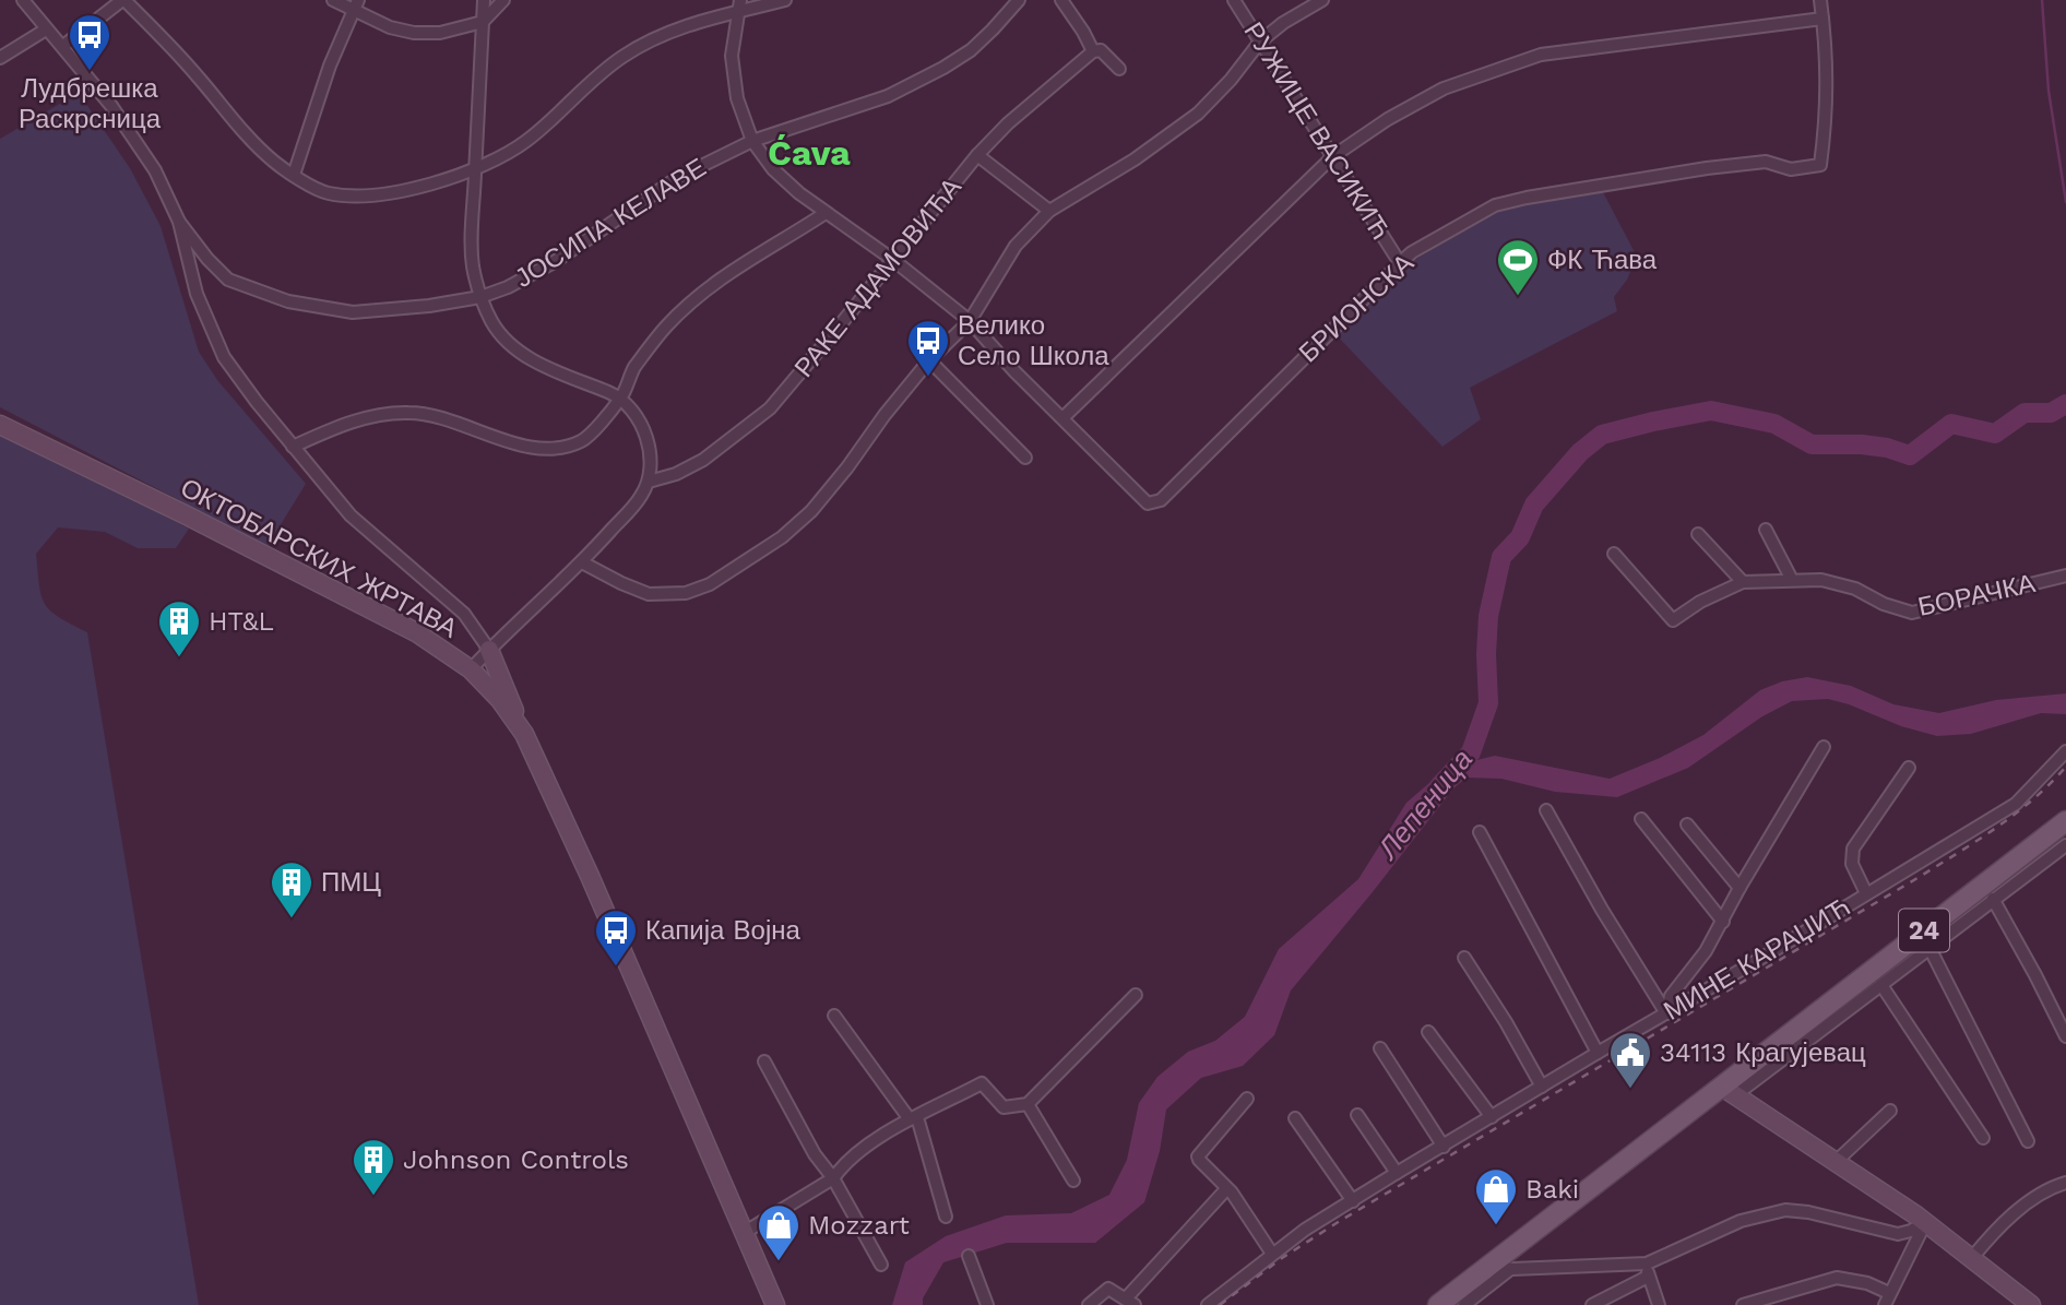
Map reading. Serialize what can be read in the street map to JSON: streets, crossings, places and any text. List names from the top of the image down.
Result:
{
  "streets": {
    "main road": ["24"],
    "street": [
      "РУЖИЦЕ ВАСИКИЋ",
      "ЈОСИПА КЕЛАВЕ",
      "РАКЕ АДАМОВИЋА",
      "БРИОНСКА",
      "ОКТОБАРСКИХ ЖРТАВА",
      "БОРАЧКА",
      "МИНЕ КАРАЏИЋ"
    ]
  },
  "crossings": [
    ["РУЖИЦЕ ВАСИКИЋ", "БРИОНСКА"]
  ],
  "districts": ["Ćava"],
  "water": ["Лепеница"],
  "places": {
    "bus stop": ["Лудбрешка Раскрсница", "Велико Село Школа", "Капија Војна"],
    "sports": ["ФК Ћава"],
    "building": ["HT&L", "ПМЦ", "Johnson Controls"],
    "public building": ["34113 Крагујевац"],
    "shop": ["Baki", "Mozzart"]
  }
}
